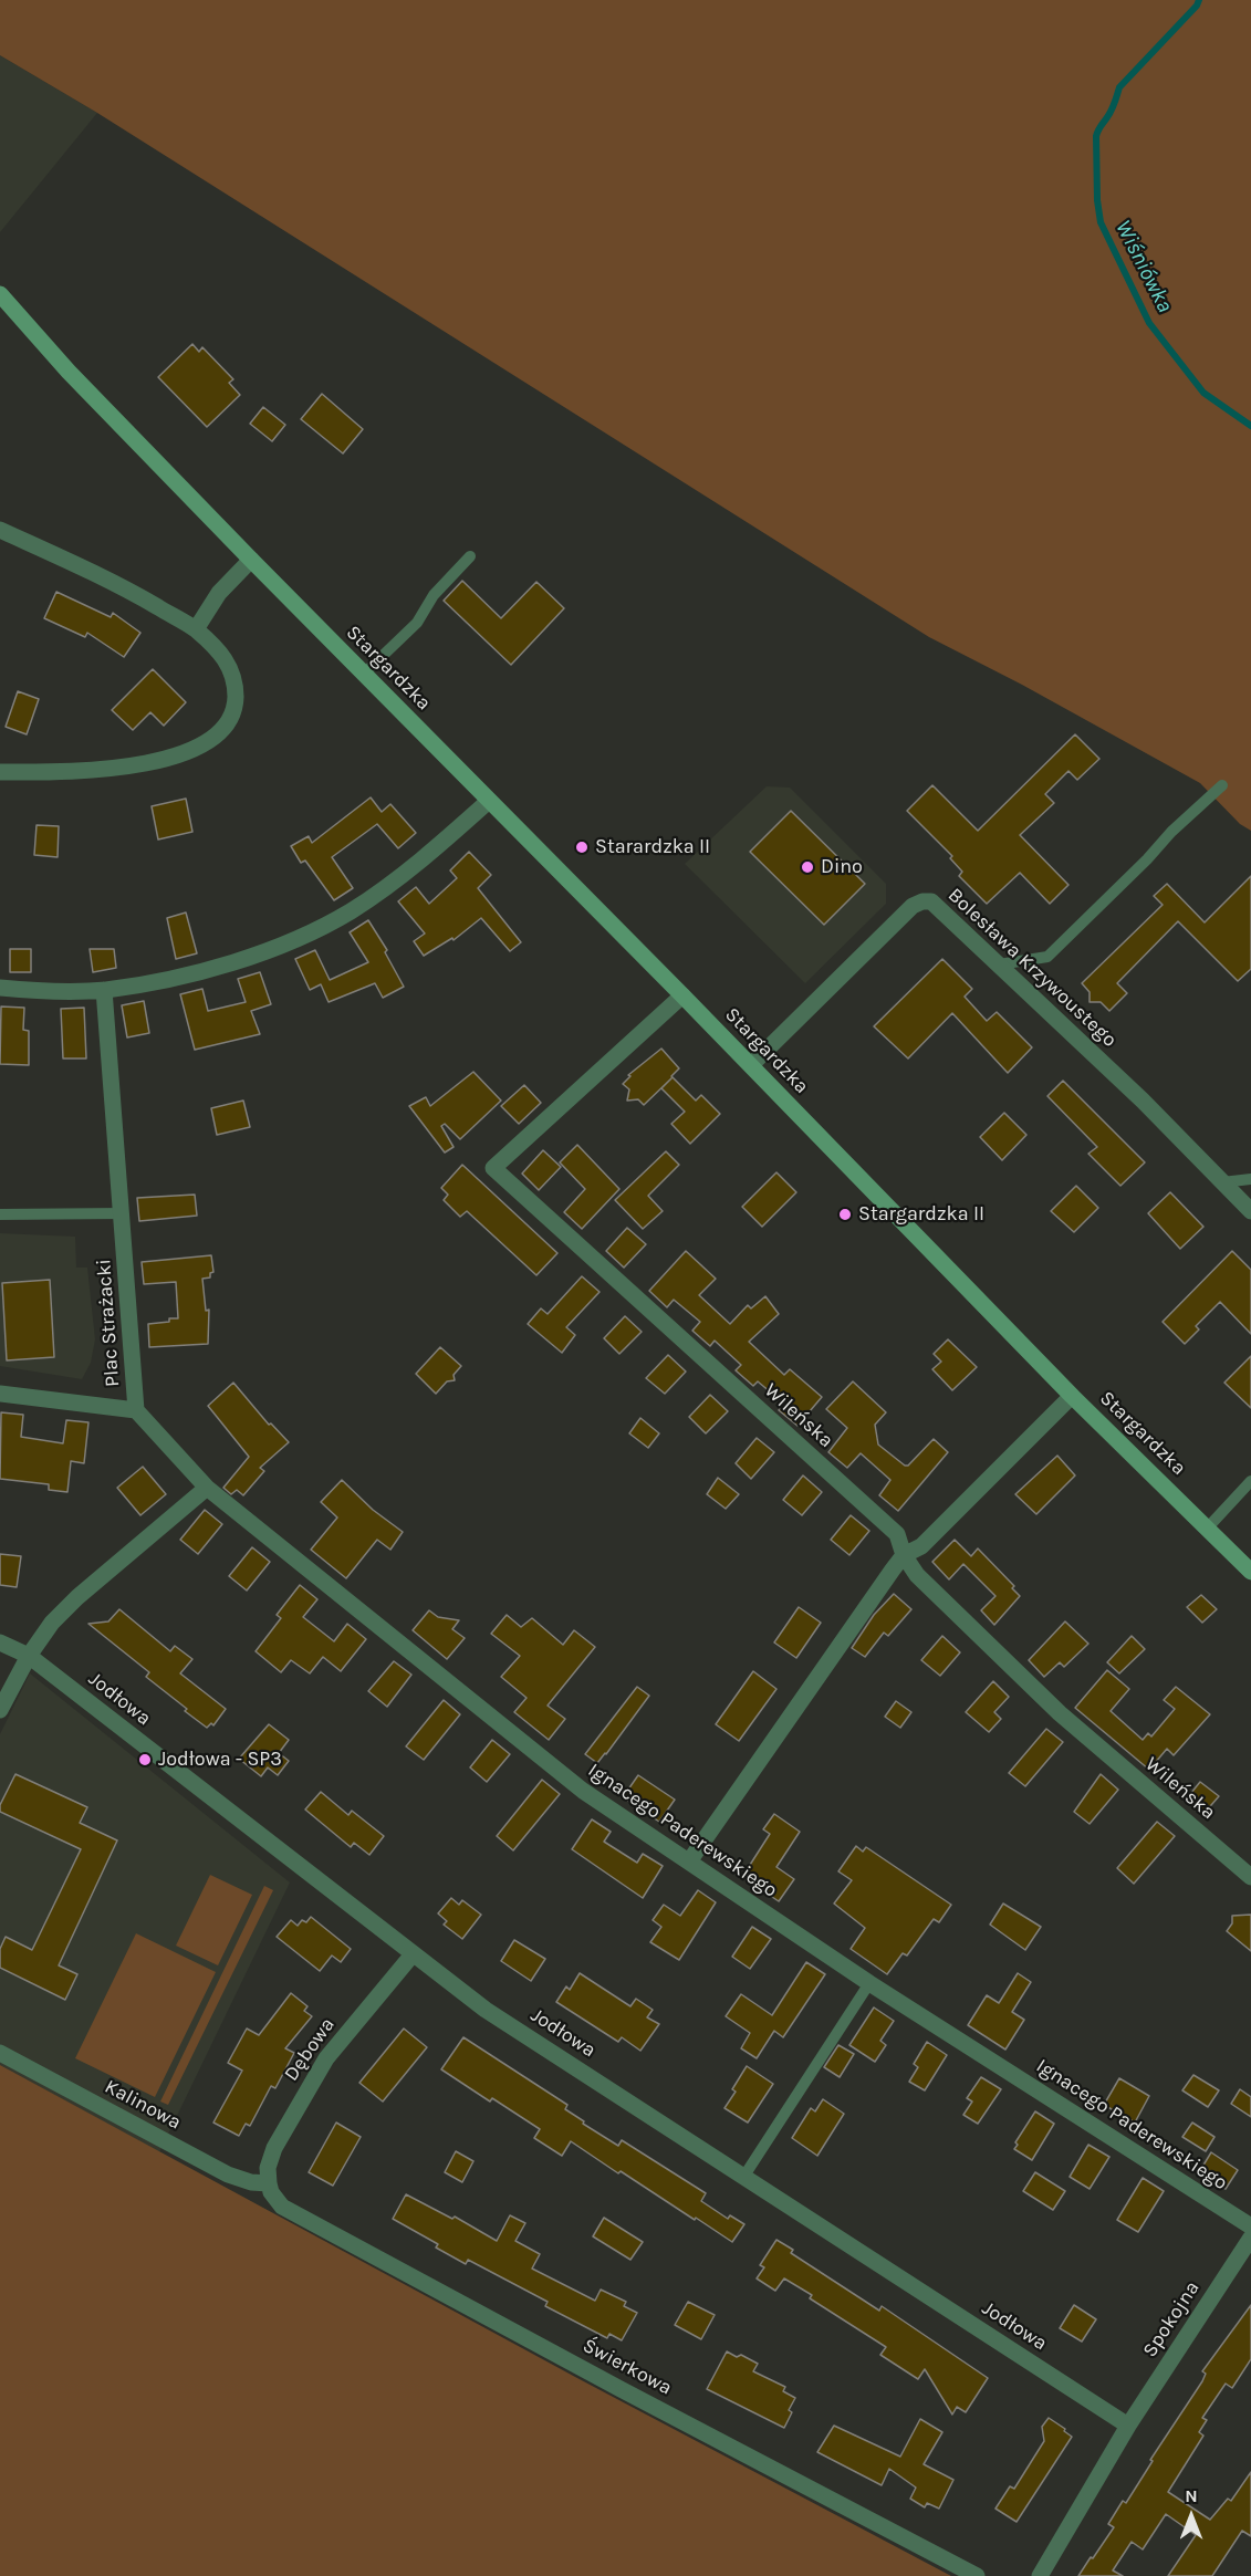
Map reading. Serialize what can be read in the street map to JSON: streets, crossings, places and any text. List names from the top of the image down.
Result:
{
  "streets": {
    "street": [
      "Stargardzka",
      "Bolesława Krzywoustego",
      "Plac Strażacki",
      "Wileńska",
      "Jodłowa",
      "Ignacego Paderewskiego",
      "Dębowa",
      "Kalinowa",
      "Spokojna",
      "Świerkowa"
    ]
  },
  "crossings": [
    ["Stargardzka", "Bolesława Krzywoustego"],
    ["Stargardzka", "Wileńska"],
    ["Plac Strażacki", "Ignacego Paderewskiego"],
    ["Jodłowa", "Dębowa"],
    ["Jodłowa", "Spokojna"],
    ["Dębowa", "Kalinowa"],
    ["Dębowa", "Świerkowa"],
    ["Kalinowa", "Świerkowa"]
  ],
  "water": ["Wiśniówka"],
  "places": [
    "Starardzka II",
    "Dino",
    "Stargardzka II",
    "Jodłowa - SP3"
  ],
  "north": "top"
}
